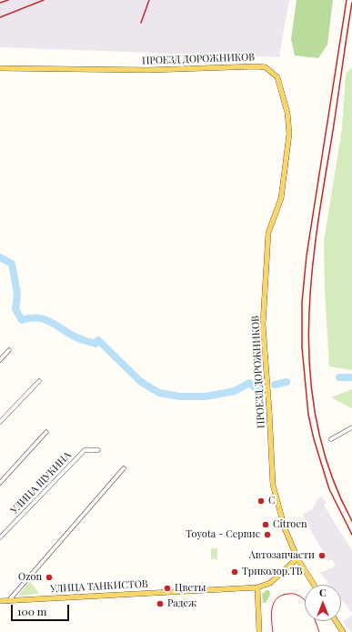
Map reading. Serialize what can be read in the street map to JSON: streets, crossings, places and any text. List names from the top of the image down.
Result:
{
  "streets": {
    "main road": ["ПРОЕЗД ДОРОЖНИКОВ", "УЛИЦА ТАНКИСТОВ"],
    "street": ["УЛИЦА ЩУКИНА"]
  },
  "crossings": [
    ["ПРОЕЗД ДОРОЖНИКОВ", "УЛИЦА ТАНКИСТОВ"]
  ],
  "places": [
    "С",
    "Citroen",
    "Toyota - Сервис",
    "Автозапчасти",
    "Триколор.ТВ",
    "Ozon",
    "Цветы",
    "Радеж"
  ],
  "scale_bar": "100 m",
  "north": "top"
}
